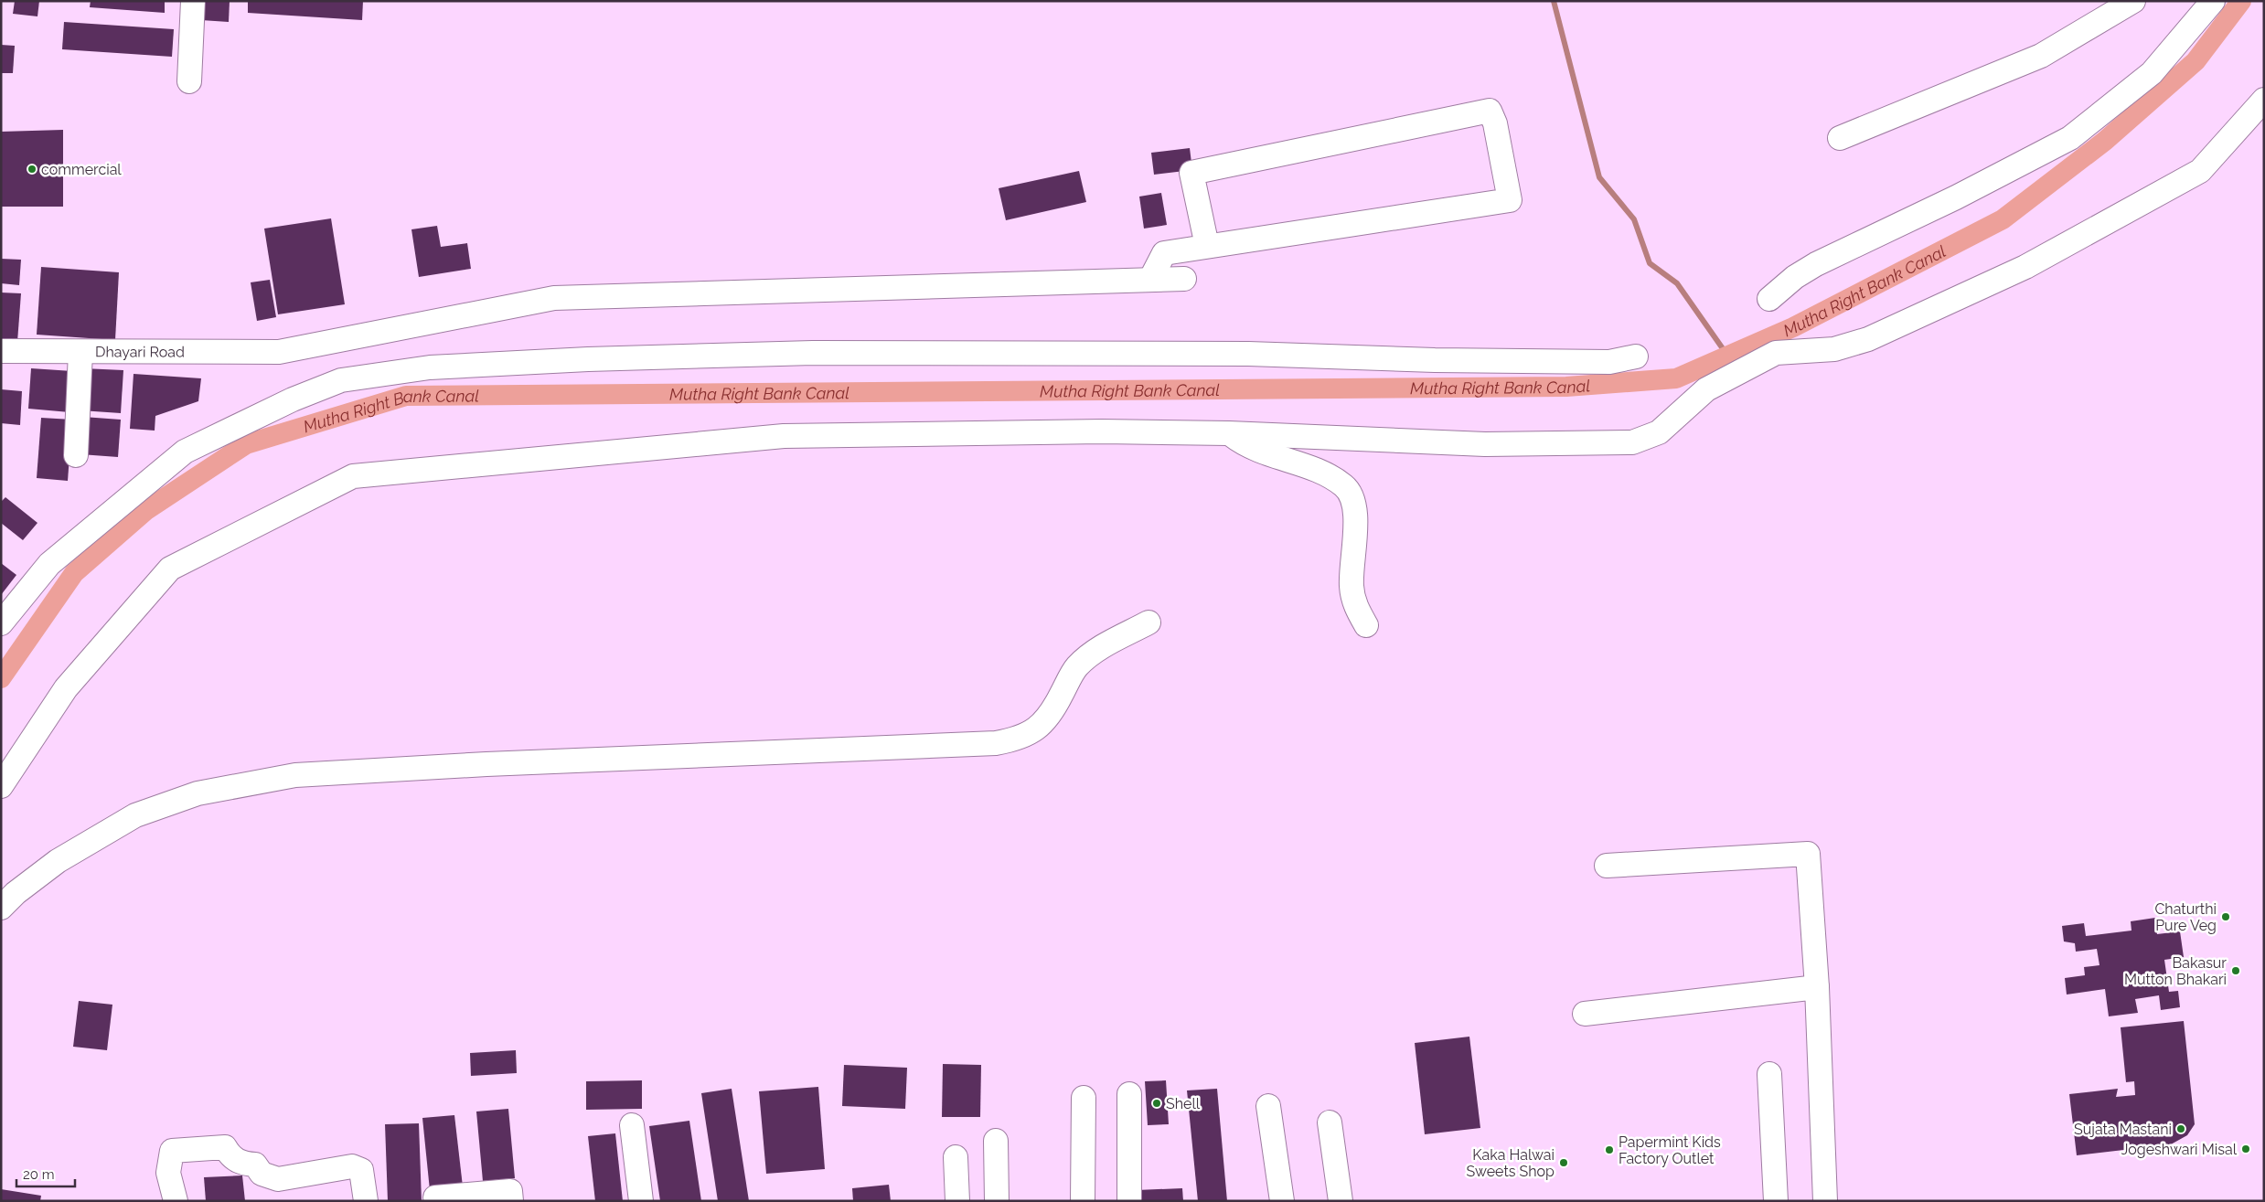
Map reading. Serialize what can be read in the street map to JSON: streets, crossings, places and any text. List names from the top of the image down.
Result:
{
  "streets": {
    "street": ["Dhayari Road"]
  },
  "water": ["Mutha Right Bank Canal"],
  "places": [
    "commercial",
    "Chaturthi Pure Veg",
    "Bakasur Mutton Bhakari",
    "Shell",
    "Sujata Mastani",
    "Jogeshwari Misal",
    "Papermint Kids Factory Outlet",
    "Kaka Halwai Sweets Shop"
  ],
  "scale_bar": "20 m"
}
